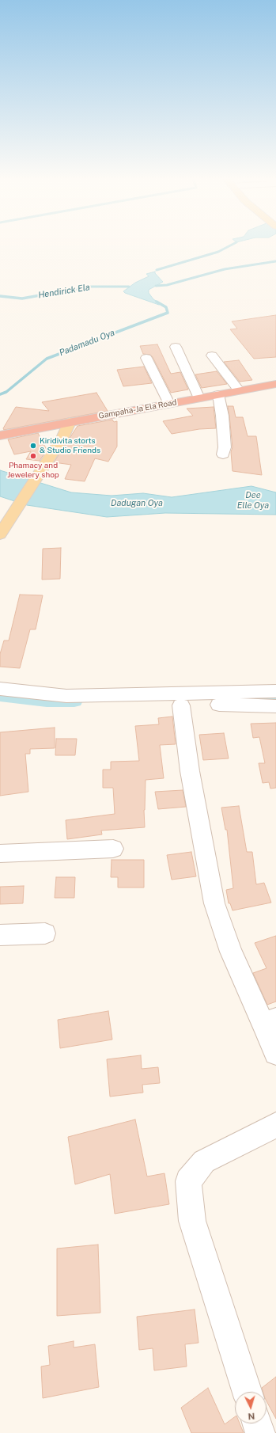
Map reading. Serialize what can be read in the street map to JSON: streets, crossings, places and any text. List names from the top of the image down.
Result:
{
  "streets": {
    "highway": ["Gampaha-Ja Ela Road"]
  },
  "water": [
    "Hendirick Ela",
    "Padamadu Oya",
    "Dee Elle Oya",
    "Dadugan Oya"
  ],
  "places": ["Kiridivita storts & Studio Friends", "Phamacy and Jewelery shop"],
  "north": "bottom"
}
